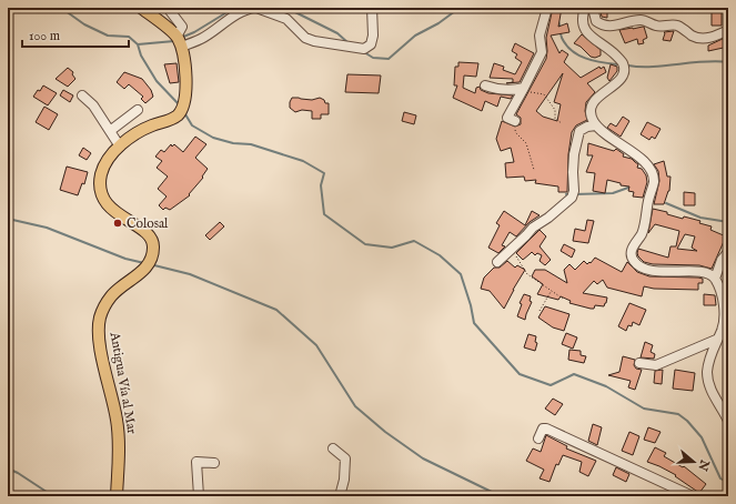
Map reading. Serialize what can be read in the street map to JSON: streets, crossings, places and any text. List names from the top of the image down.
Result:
{
  "streets": {
    "main road": ["Antigua Vía al Mar"]
  },
  "places": ["Colosal"],
  "scale_bar": "100 m",
  "north": "right"
}
